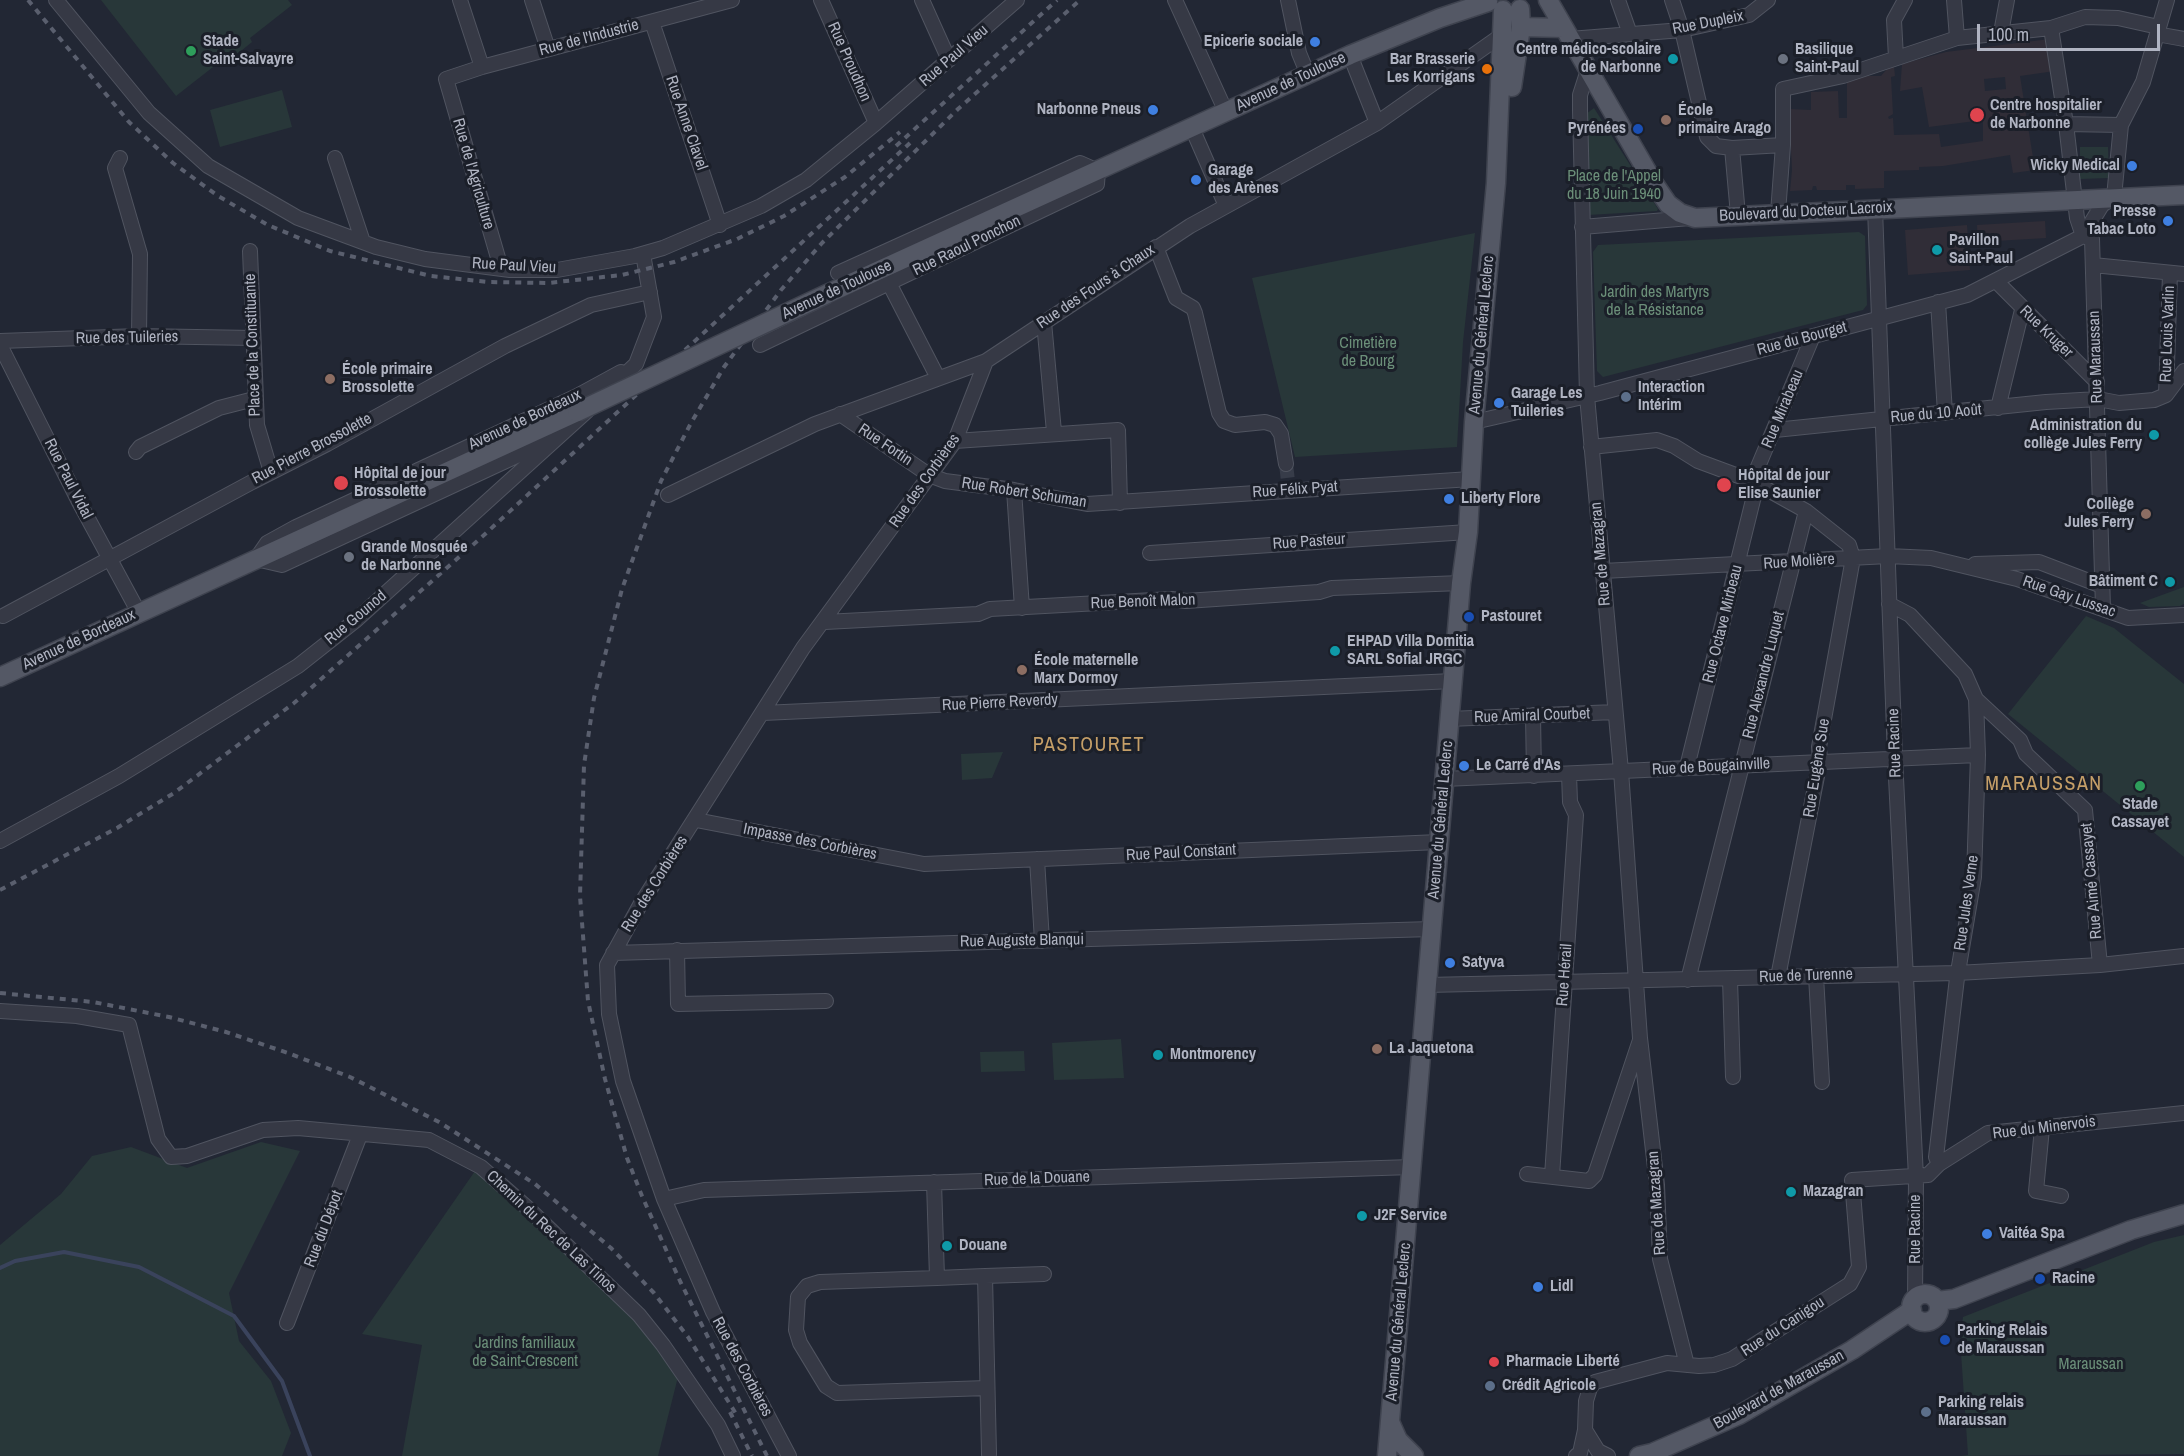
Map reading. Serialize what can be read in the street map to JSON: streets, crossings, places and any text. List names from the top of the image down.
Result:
{
  "streets": {
    "main road": [
      "Avenue de Toulouse",
      "Boulevard du Docteur Lacroix",
      "Avenue du Général Leclerc",
      "Avenue de Bordeaux",
      "Boulevard de Maraussan"
    ],
    "street": [
      "Rue Dupleix",
      "Rue de l'Industrie",
      "Rue Paul Vieu",
      "Rue Proudhon",
      "Rue Anne Clavel",
      "Rue de l'Agriculture",
      "Rue Raoul Ponchon",
      "Rue des Fours à Chaux",
      "Rue Kruger",
      "Rue Louis Varlin",
      "Rue des Tuileries",
      "Rue du Bourget",
      "Place de la Constituante",
      "Rue Maraussan",
      "Rue Mirabeau",
      "Rue du 10 Août",
      "Rue Fortin",
      "Rue Pierre Brossolette",
      "Rue Paul Vidal",
      "Rue des Corbières",
      "Rue Félix Pyat",
      "Rue Robert Schuman",
      "Rue Pasteur",
      "Rue de Mazagran",
      "Rue Molière",
      "Rue Gay Lussac",
      "Rue Benoît Malon",
      "Rue Gounod",
      "Rue Octave Mirbeau",
      "Rue Alexandre Luquet",
      "Rue Pierre Reverdy",
      "Rue Amiral Courbet",
      "Rue Racine",
      "Rue de Bougainville",
      "Rue Eugène Sue",
      "Impasse des Corbières",
      "Rue Paul Constant",
      "Rue Aimé Cassayet",
      "Rue Jules Verne",
      "Rue Auguste Blanqui",
      "Rue Hérail",
      "Rue de Turenne",
      "Rue du Minervois",
      "Rue de la Douane",
      "Rue du Dépot",
      "Chemin du Rec de Las Tinos",
      "Rue du Canigou"
    ]
  },
  "crossings": [
    ["Rue Dupleix", "Boulevard du Docteur Lacroix"],
    ["Rue de l'Industrie", "Rue Anne Clavel"],
    ["Rue de l'Industrie", "Rue de l'Agriculture"],
    ["Rue Paul Vieu", "Rue Proudhon"],
    ["Rue Paul Vieu", "Rue Anne Clavel"],
    ["Rue Paul Vieu", "Rue de l'Agriculture"],
    ["Rue Paul Vieu", "Rue Gounod"],
    ["Avenue de Toulouse", "Rue Raoul Ponchon"],
    ["Avenue de Toulouse", "Avenue du Général Leclerc"],
    ["Avenue de Toulouse", "Avenue de Bordeaux"],
    ["Boulevard du Docteur Lacroix", "Rue de Mazagran"],
    ["Boulevard du Docteur Lacroix", "Rue Racine"],
    ["Rue des Fours à Chaux", "Avenue du Général Leclerc"],
    ["Rue des Fours à Chaux", "Rue Fortin"],
    ["Rue des Fours à Chaux", "Rue des Corbières"],
    ["Rue Kruger", "Rue du Bourget"],
    ["Rue Kruger", "Rue Maraussan"],
    ["Rue Louis Varlin", "Rue du 10 Août"],
    ["Avenue du Général Leclerc", "Rue du Bourget"],
    ["Avenue du Général Leclerc", "Rue Félix Pyat"],
    ["Avenue du Général Leclerc", "Rue Pasteur"],
    ["Avenue du Général Leclerc", "Rue Benoît Malon"],
    ["Avenue du Général Leclerc", "Rue Pierre Reverdy"],
    ["Avenue du Général Leclerc", "Rue Amiral Courbet"],
    ["Avenue du Général Leclerc", "Rue de Bougainville"],
    ["Avenue du Général Leclerc", "Rue Paul Constant"],
    ["Avenue du Général Leclerc", "Rue Auguste Blanqui"],
    ["Avenue du Général Leclerc", "Rue de Turenne"],
    ["Avenue du Général Leclerc", "Rue de la Douane"],
    ["Rue des Tuileries", "Place de la Constituante"],
    ["Rue des Tuileries", "Rue Paul Vidal"],
    ["Rue du Bourget", "Rue Maraussan"],
    ["Rue du Bourget", "Rue Mirabeau"],
    ["Rue du Bourget", "Rue de Mazagran"],
    ["Rue du Bourget", "Rue Racine"],
    ["Place de la Constituante", "Rue Pierre Brossolette"],
    ["Rue Maraussan", "Rue du 10 Août"],
    ["Rue Maraussan", "Rue Gay Lussac"],
    ["Rue Mirabeau", "Rue du 10 Août"],
    ["Rue Mirabeau", "Rue Octave Mirbeau"],
    ["Rue du 10 Août", "Rue Racine"],
    ["Avenue de Bordeaux", "Rue Paul Vidal"],
    ["Avenue de Bordeaux", "Rue Gounod"],
    ["Rue Fortin", "Rue des Corbières"],
    ["Rue Fortin", "Rue Robert Schuman"],
    ["Rue Pierre Brossolette", "Rue Paul Vidal"],
    ["Rue Pierre Brossolette", "Rue Gounod"],
    ["Rue des Corbières", "Rue Robert Schuman"],
    ["Rue des Corbières", "Rue Benoît Malon"],
    ["Rue des Corbières", "Rue Pierre Reverdy"],
    ["Rue des Corbières", "Impasse des Corbières"],
    ["Rue des Corbières", "Rue Auguste Blanqui"],
    ["Rue des Corbières", "Rue de la Douane"],
    ["Rue Félix Pyat", "Rue Robert Schuman"],
    ["Rue de Mazagran", "Rue Molière"],
    ["Rue de Mazagran", "Rue Amiral Courbet"],
    ["Rue de Mazagran", "Rue de Bougainville"],
    ["Rue de Mazagran", "Rue Hérail"],
    ["Rue de Mazagran", "Rue de Turenne"],
    ["Rue de Mazagran", "Rue du Canigou"],
    ["Rue Molière", "Rue Gay Lussac"],
    ["Rue Molière", "Rue Octave Mirbeau"],
    ["Rue Molière", "Rue Alexandre Luquet"],
    ["Rue Molière", "Rue Racine"],
    ["Rue Molière", "Rue Eugène Sue"],
    ["Rue Gay Lussac", "Rue Racine"],
    ["Rue Octave Mirbeau", "Rue de Bougainville"],
    ["Rue Alexandre Luquet", "Rue de Bougainville"],
    ["Rue Alexandre Luquet", "Rue de Turenne"],
    ["Rue Racine", "Rue de Bougainville"],
    ["Rue Racine", "Rue Jules Verne"],
    ["Rue Racine", "Rue de Turenne"],
    ["Rue Racine", "Rue du Minervois"],
    ["Rue Racine", "Rue du Canigou"],
    ["Rue Racine", "Boulevard de Maraussan"],
    ["Rue de Bougainville", "Rue Eugène Sue"],
    ["Rue de Bougainville", "Rue Jules Verne"],
    ["Rue de Bougainville", "Rue Hérail"],
    ["Rue Eugène Sue", "Rue de Turenne"],
    ["Impasse des Corbières", "Rue Paul Constant"],
    ["Rue Aimé Cassayet", "Rue Jules Verne"],
    ["Rue Aimé Cassayet", "Rue de Turenne"],
    ["Rue Jules Verne", "Rue de Turenne"],
    ["Rue Jules Verne", "Rue du Minervois"],
    ["Rue Hérail", "Rue de Turenne"],
    ["Rue du Minervois", "Rue du Canigou"],
    ["Rue du Dépot", "Chemin du Rec de Las Tinos"]
  ],
  "districts": ["PASTOURET", "MARAUSSAN"],
  "parks": [
    "Place de l'Appel du 18 Juin 1940",
    "Jardin des Martyrs de la Résistance",
    "Cimetière de Bourg",
    "Jardins familiaux de Saint-Crescent",
    "Maraussan"
  ],
  "places": [
    "Epicerie sociale",
    "Stade Saint-Salvayre",
    "Centre médico-scolaire de Narbonne",
    "Basilique Saint-Paul",
    "Bar Brasserie Les Korrigans",
    "Narbonne Pneus",
    "Centre hospitalier de Narbonne",
    "École primaire Arago",
    "Pyrénées",
    "Wicky Medical",
    "Garage des Arènes",
    "Presse Tabac Loto",
    "Pavillon Saint-Paul",
    "École primaire Brossolette",
    "Interaction Intérim",
    "Garage Les Tuileries",
    "Administration du collège Jules Ferry",
    "Hôpital de jour Brossolette",
    "Hôpital de jour Elise Saunier",
    "Liberty Flore",
    "Collège Jules Ferry",
    "Grande Mosquée de Narbonne",
    "Bâtiment C",
    "Pastouret",
    "EHPAD Villa Domitia SARL Sofial JRGC",
    "École maternelle Marx Dormoy",
    "Le Carré d'As",
    "Stade Cassayet",
    "Satyva",
    "La Jaquetona",
    "Montmorency",
    "Mazagran",
    "J2F Service",
    "Vaitéa Spa",
    "Douane",
    "Racine",
    "Lidl",
    "Parking Relais de Maraussan",
    "Pharmacie Liberté",
    "Crédit Agricole",
    "Parking relais Maraussan"
  ],
  "scale_bar": "100 m"
}
